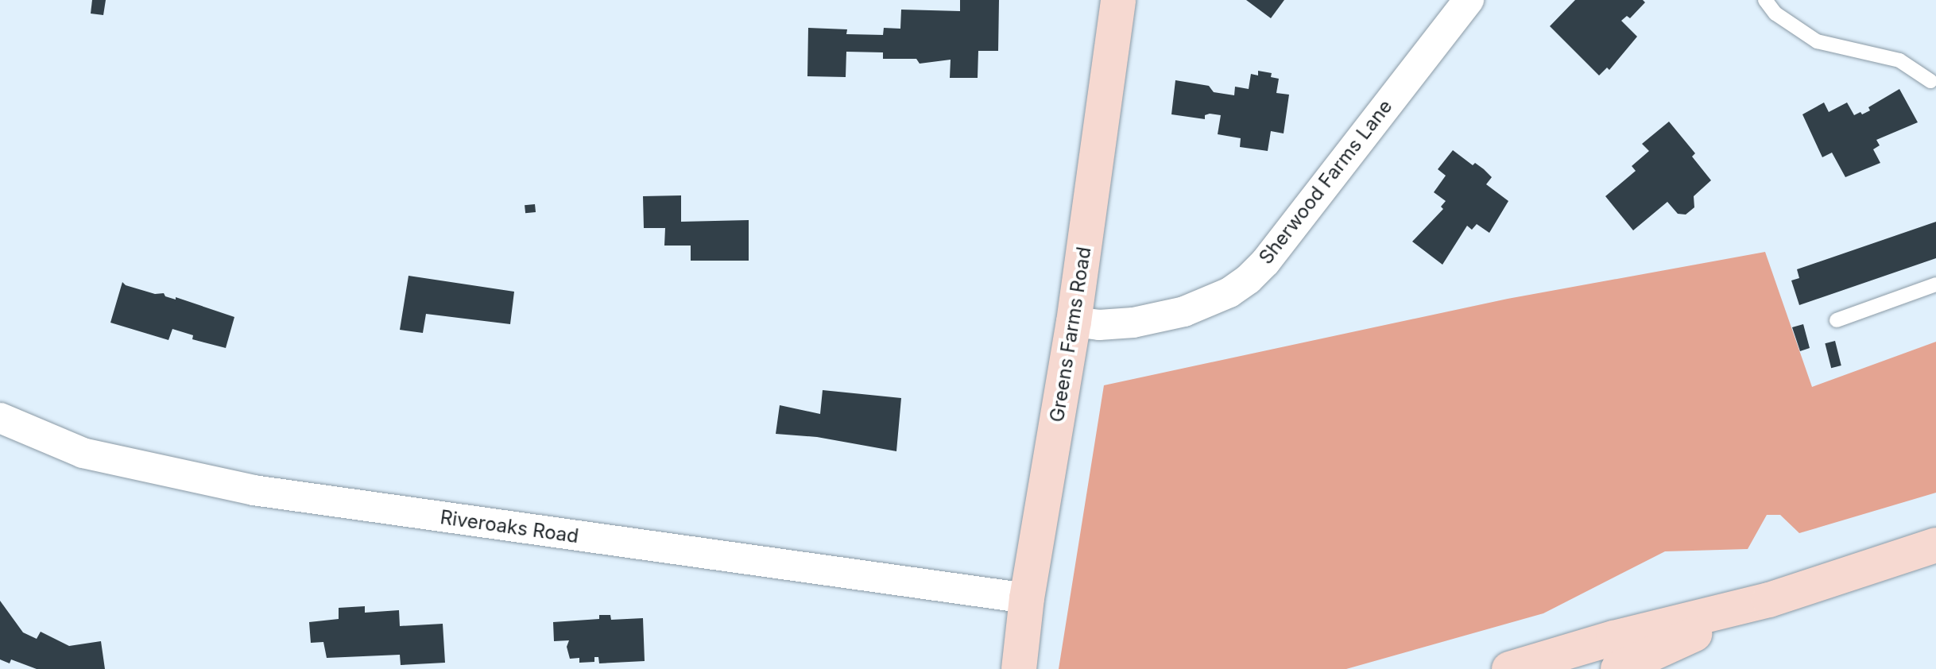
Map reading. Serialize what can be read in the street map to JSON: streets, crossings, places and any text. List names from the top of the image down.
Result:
{
  "streets": {
    "main road": ["Greens Farms Road"],
    "street": ["Sherwood Farms Lane", "Riveroaks Road"]
  },
  "crossings": [
    ["Sherwood Farms Lane", "Greens Farms Road"],
    ["Greens Farms Road", "Riveroaks Road"]
  ]
}
